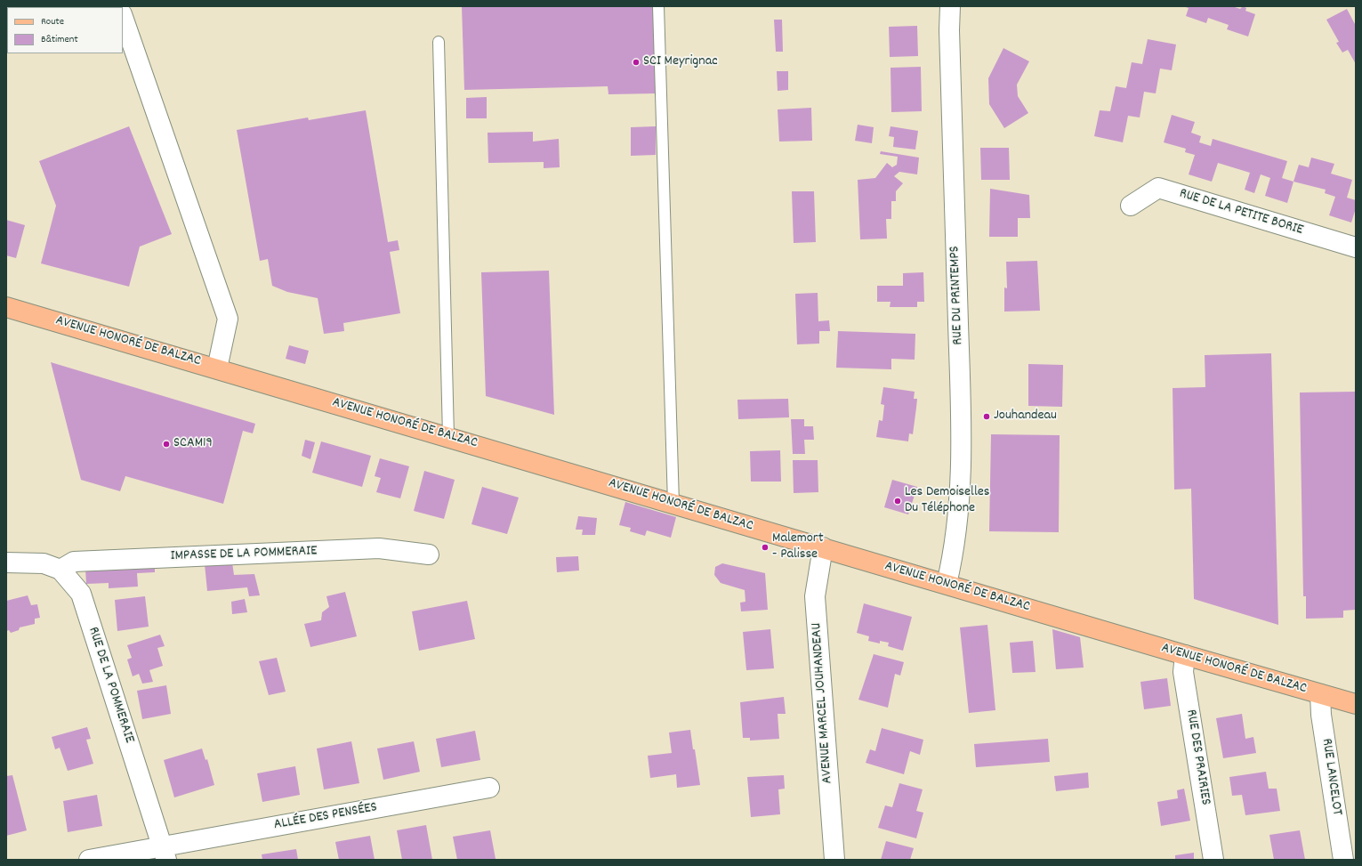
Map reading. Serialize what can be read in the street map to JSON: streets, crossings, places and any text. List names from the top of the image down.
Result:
{
  "streets": {
    "main road": ["AVENUE HONORÉ DE BALZAC"],
    "street": [
      "RUE DE LA PETITE BORIE",
      "RUE DU PRINTEMPS",
      "IMPASSE DE LA POMMERAIE",
      "RUE DE LA POMMERAIE",
      "AVENUE MARCEL JOUHANDEAU",
      "RUE DES PRAIRIES",
      "RUE LANCELOT",
      "ALLÉE DES PENSÉES"
    ]
  },
  "crossings": [
    ["RUE DU PRINTEMPS", "AVENUE HONORÉ DE BALZAC"],
    ["AVENUE HONORÉ DE BALZAC", "AVENUE MARCEL JOUHANDEAU"],
    ["AVENUE HONORÉ DE BALZAC", "RUE DES PRAIRIES"],
    ["AVENUE HONORÉ DE BALZAC", "RUE LANCELOT"],
    ["IMPASSE DE LA POMMERAIE", "RUE DE LA POMMERAIE"],
    ["RUE DE LA POMMERAIE", "ALLÉE DES PENSÉES"]
  ],
  "places": [
    "SCI Meyrignac",
    "Jouhandeau",
    "SCAM19",
    "Les Demoiselles Du Téléphone",
    "Malemort - Palisse"
  ],
  "legend": ["Route", "Bâtiment"]
}
